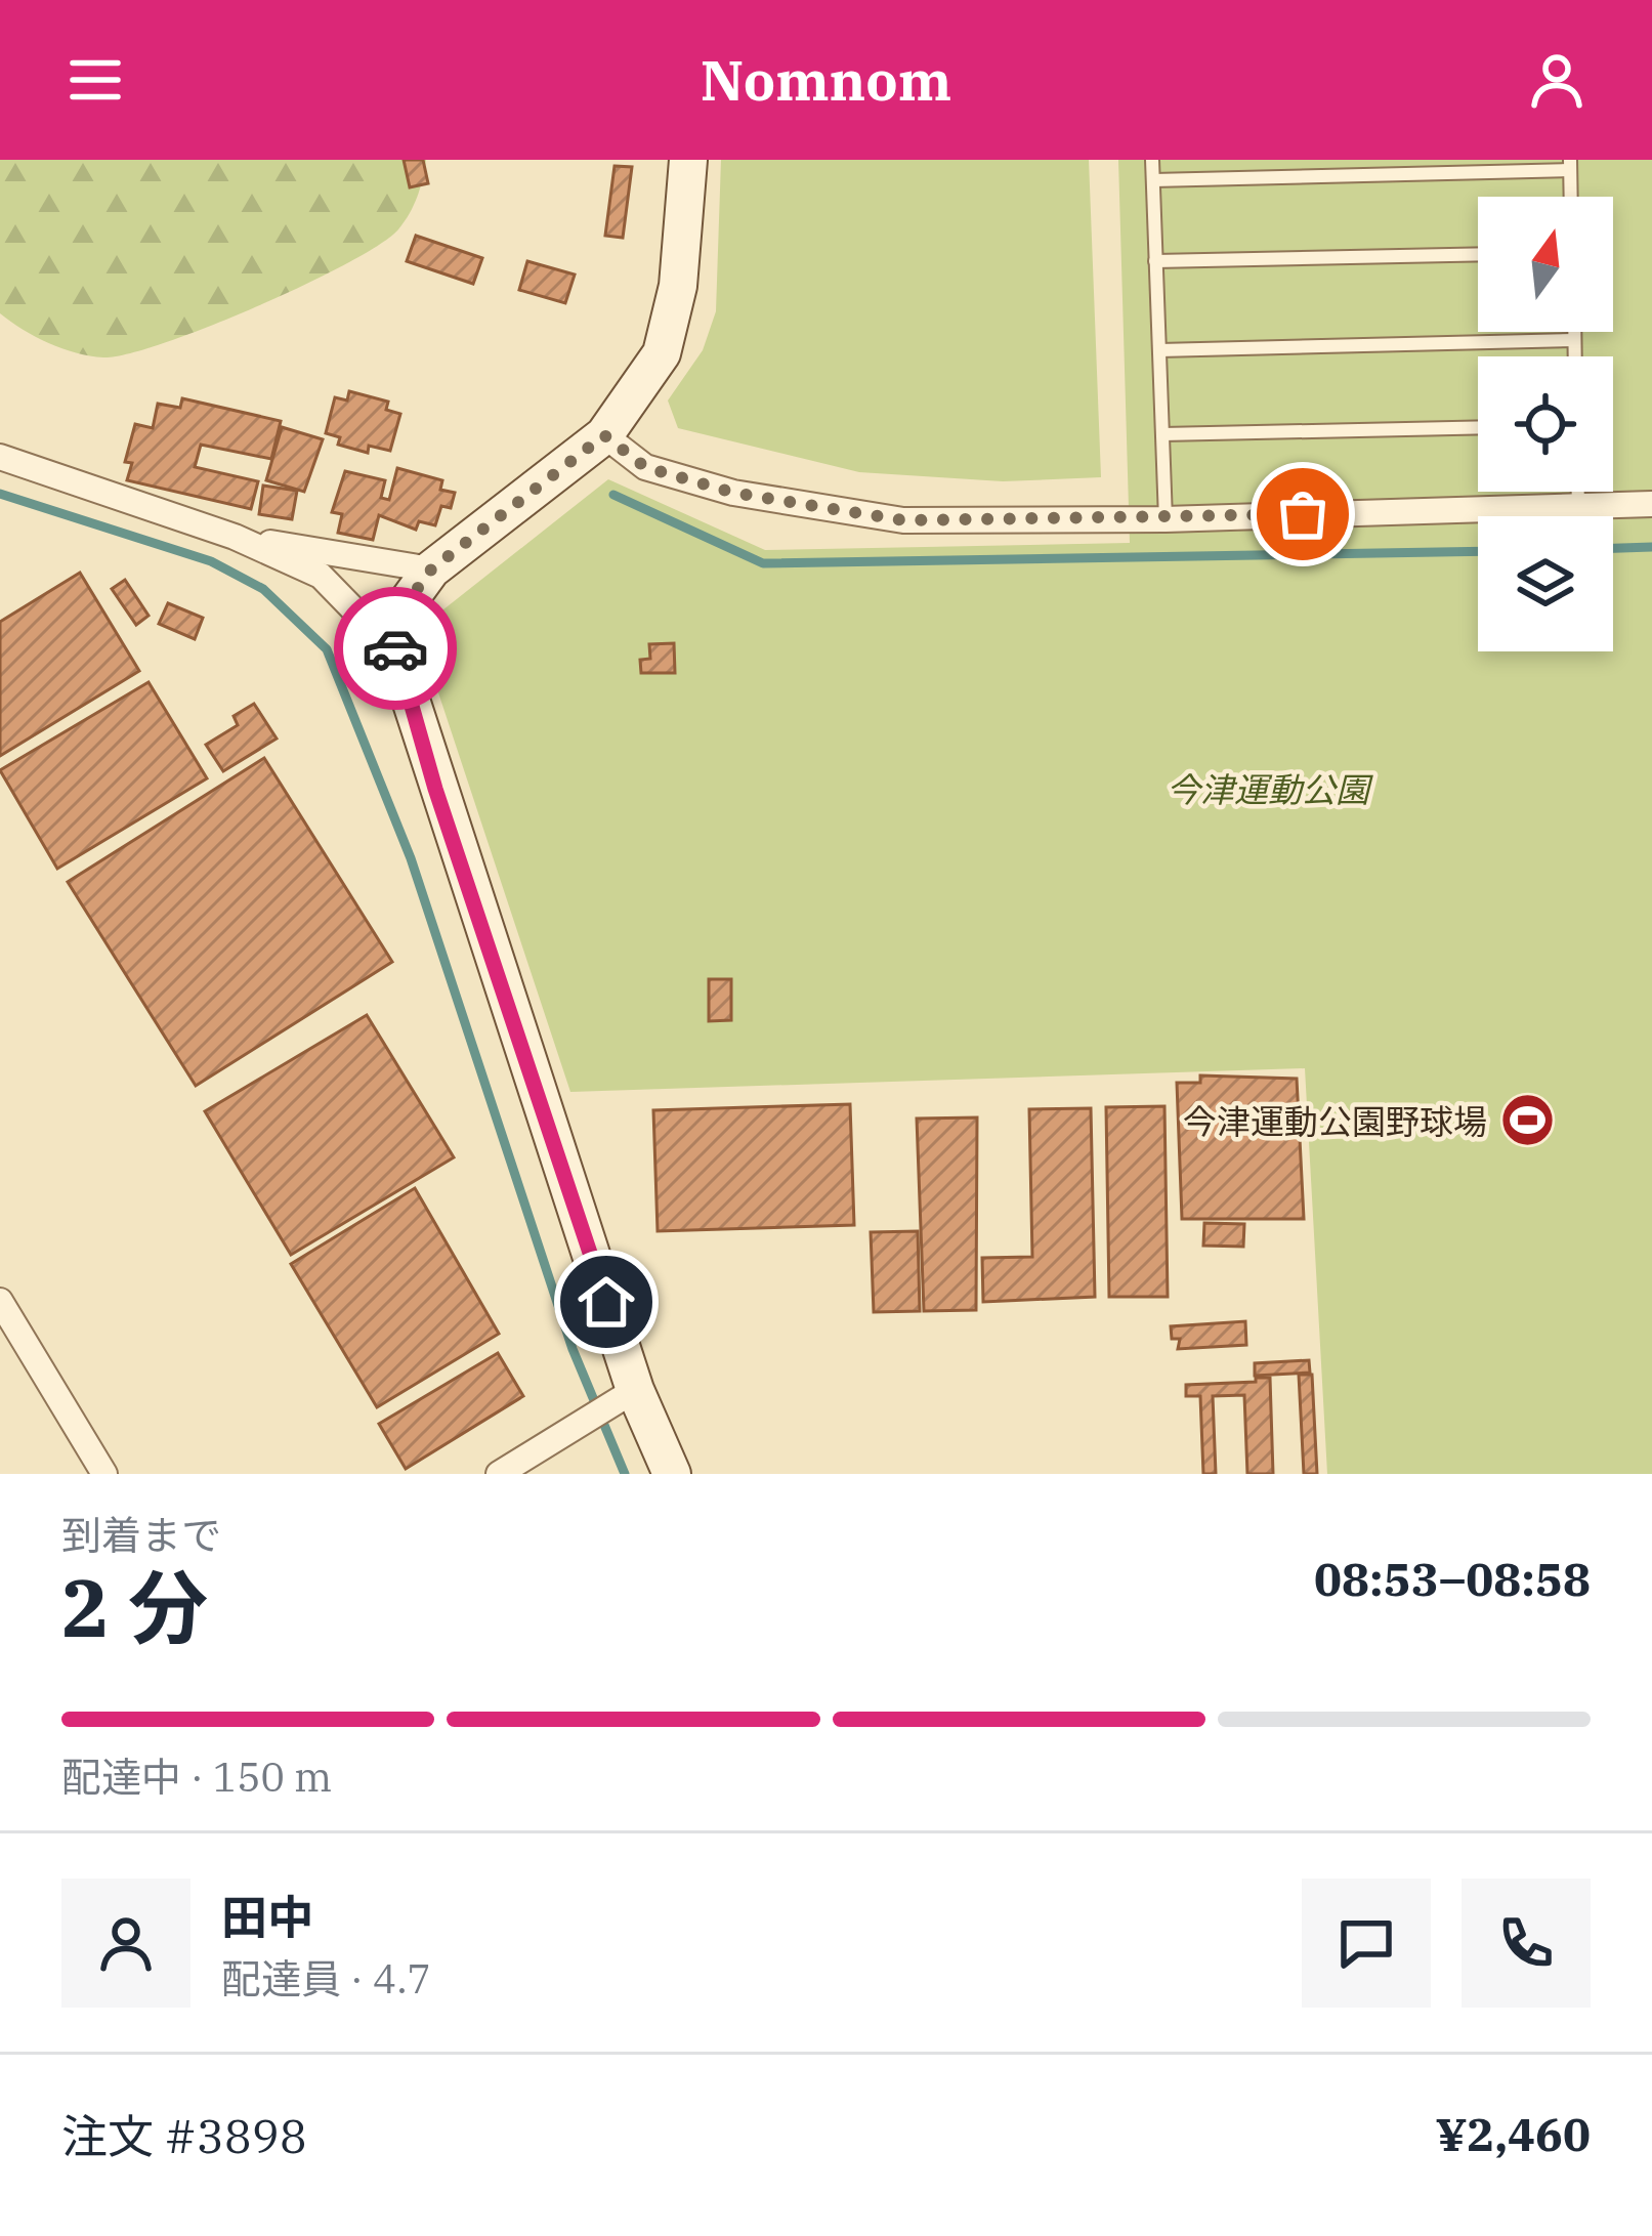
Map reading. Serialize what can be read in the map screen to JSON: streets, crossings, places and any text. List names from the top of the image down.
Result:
{
  "parks": ["今津運動公園"],
  "places": {
    "sports": ["今津運動公園野球場"]
  },
  "north": "top",
  "page": {
    "header": "Nomnom",
    "heading": ["2 分", "到着まで", "08:53–08:58"],
    "panel": [
      "田中",
      "配達員 · 4.7",
      "注文 #3898",
      "¥2,460"
    ],
    "bar": "配達中 · 150 m"
  }
}
